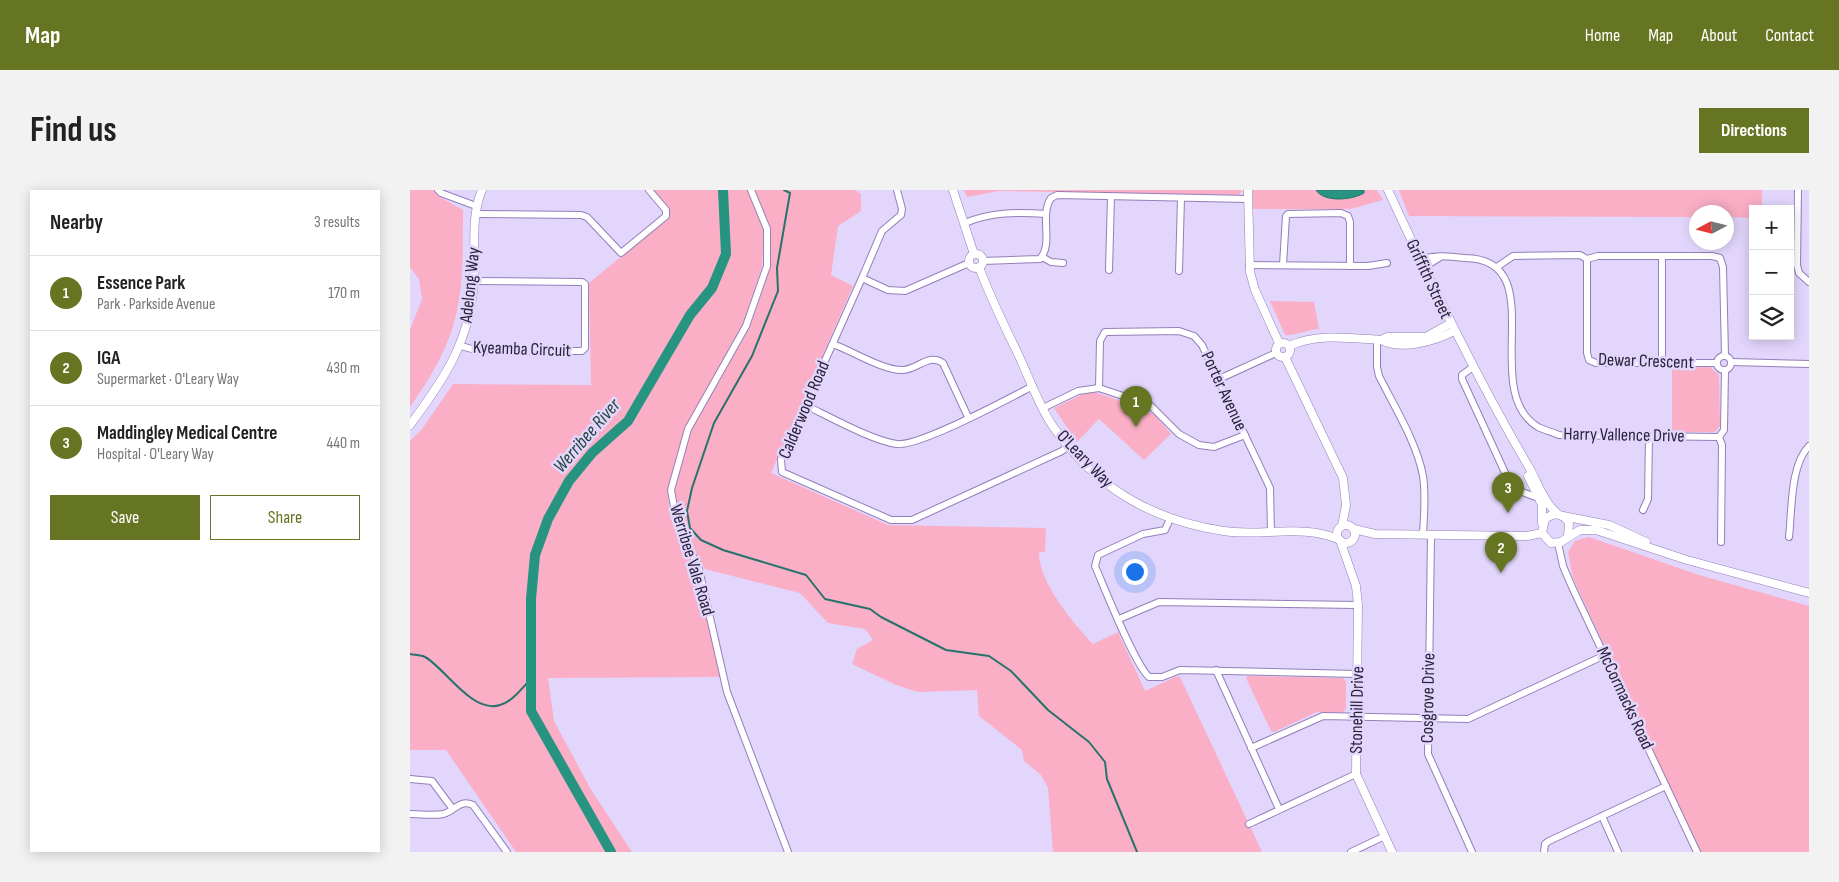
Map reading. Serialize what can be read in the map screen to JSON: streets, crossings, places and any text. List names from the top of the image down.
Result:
{
  "streets": {
    "street": [
      "Griffith Street",
      "Adelong Way",
      "Kyeamba Circuit",
      "Dewar Crescent",
      "Porter Avenue",
      "Calderwood Road",
      "Harry Vallence Drive",
      "O'Leary Way",
      "Werribee Vale Road",
      "Cosgrove Drive",
      "McCormacks Road",
      "Stonehill Drive"
    ]
  },
  "crossings": [
    ["Griffith Street", "McCormacks Road"],
    ["Adelong Way", "Kyeamba Circuit"],
    ["Porter Avenue", "O'Leary Way"],
    ["Calderwood Road", "O'Leary Way"]
  ],
  "water": ["Werribee River"],
  "north": "left",
  "page": {
    "header": "Map",
    "nav": [
      "Home",
      "Map",
      "About",
      "Contact"
    ],
    "buttons": [
      "Directions",
      ["Save", "Share"]
    ],
    "title": "Find us",
    "heading": ["Nearby", "3 results"],
    "map_buttons": ["+", "−"],
    "list": [
      {
        "mark": "1",
        "name": "Essence Park",
        "note": "Park · Parkside Avenue",
        "value": "170 m"
      },
      {
        "mark": "2",
        "name": "IGA",
        "note": "Supermarket · O'Leary Way",
        "value": "430 m"
      },
      {
        "mark": "3",
        "name": "Maddingley Medical Centre",
        "note": "Hospital · O'Leary Way",
        "value": "440 m"
      }
    ],
    "pins": ["1", "3", "2"]
  }
}
